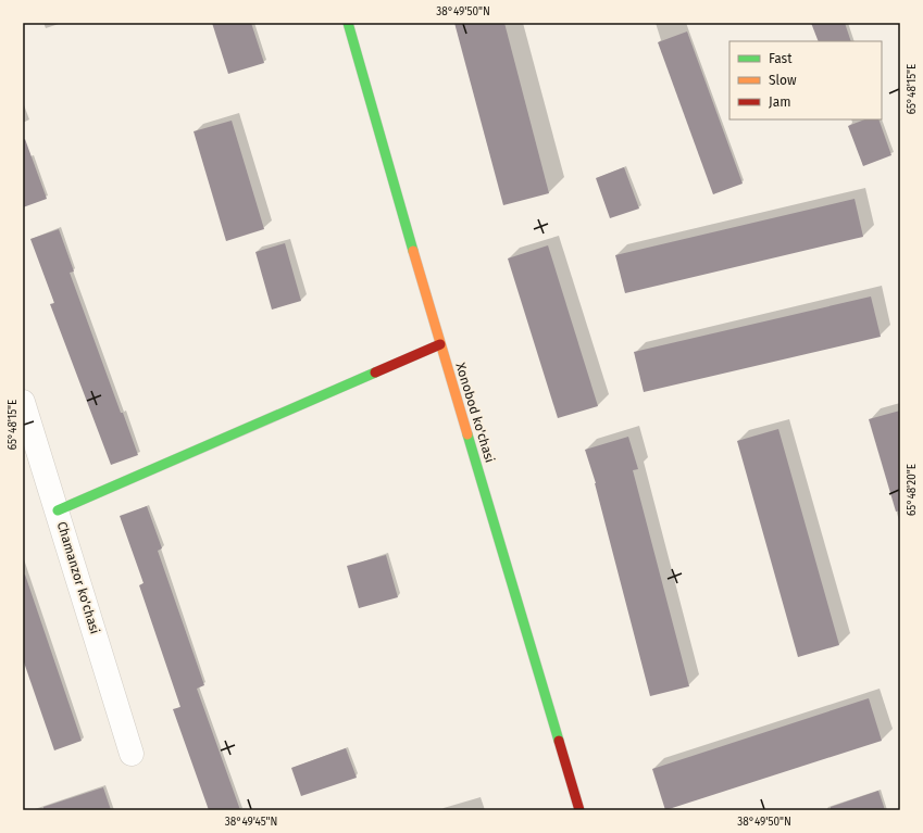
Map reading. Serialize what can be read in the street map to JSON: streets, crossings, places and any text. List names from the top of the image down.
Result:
{
  "streets": {
    "main road": ["Xonobod ko'chasi"],
    "street": ["Chamanzor ko'chasi"]
  },
  "legend": ["Fast", "Slow", "Jam"],
  "coordinates": [
    "38°49'50\"N",
    "65°48'15\"E",
    "65°48'20\"E",
    "38°49'45\"N"
  ]
}
